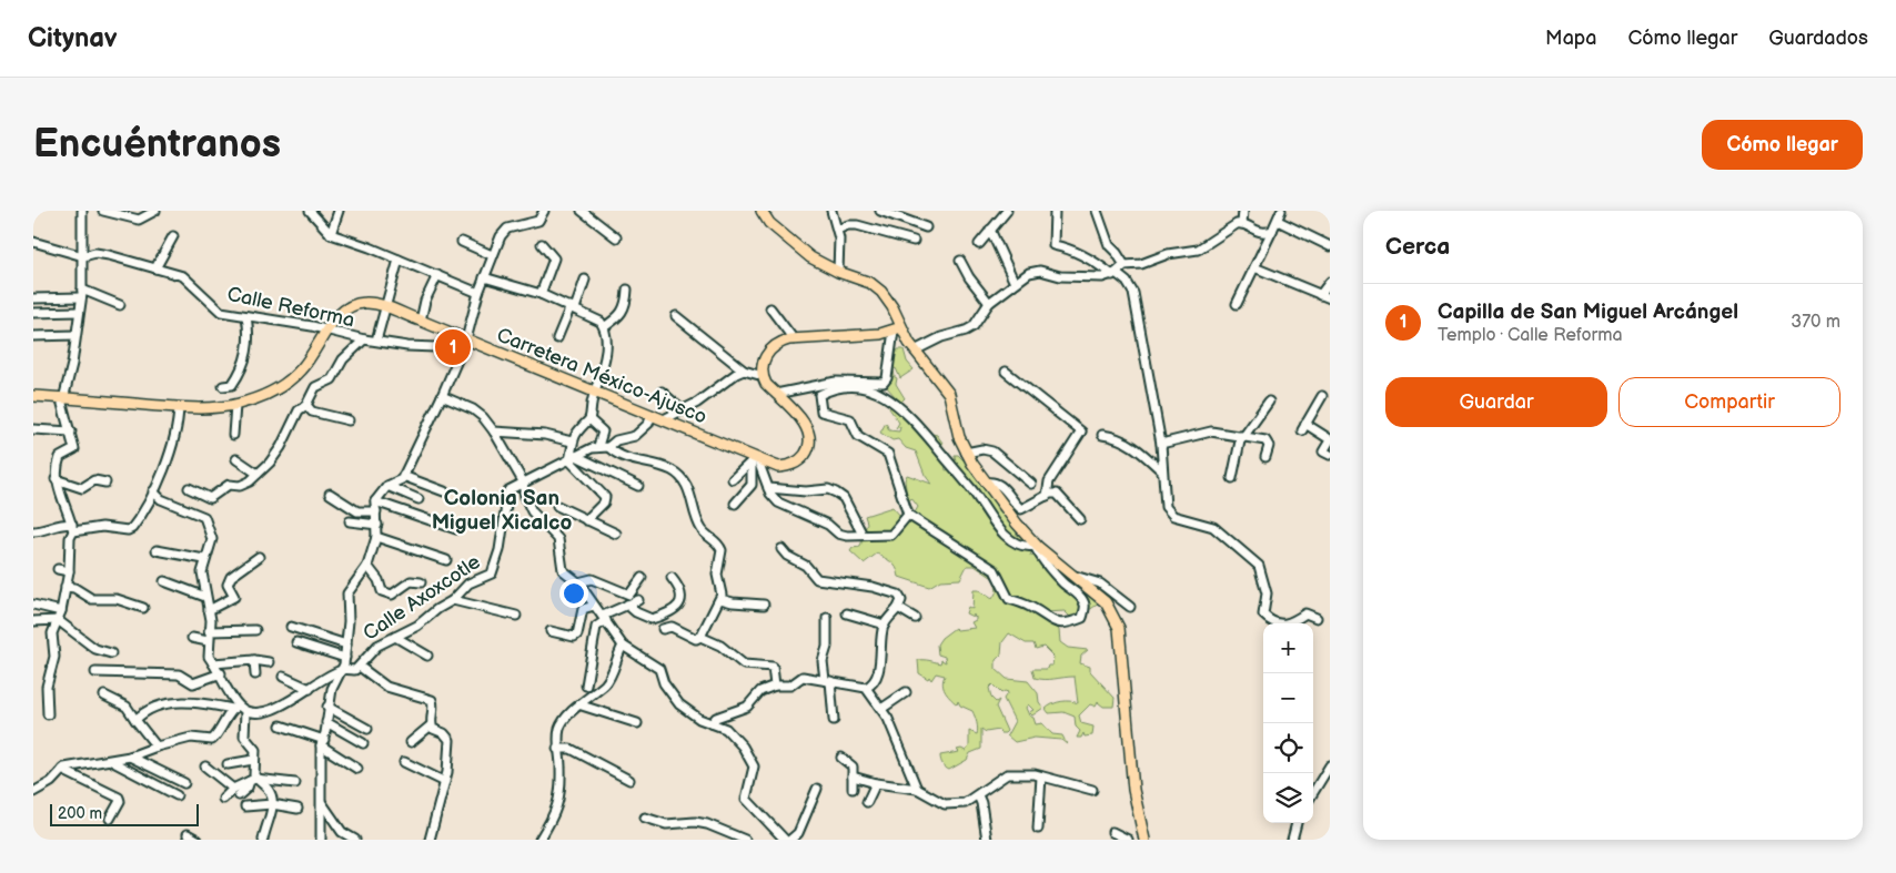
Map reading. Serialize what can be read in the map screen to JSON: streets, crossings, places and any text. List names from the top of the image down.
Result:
{
  "streets": {
    "main road": ["Carretera México-Ajusco"],
    "street": ["Calle Reforma", "Calle Axoxcotle"]
  },
  "crossings": [
    ["Calle Reforma", "Carretera México-Ajusco"]
  ],
  "districts": ["Colonia San Miguel Xicalco"],
  "scale_bar": "200 m",
  "page": {
    "header": "Citynav",
    "nav": ["Mapa", "Cómo llegar", "Guardados"],
    "buttons": [
      "Cómo llegar",
      ["Guardar", "Compartir"]
    ],
    "title": "Encuéntranos",
    "heading": "Cerca",
    "list": [
      {
        "mark": "1",
        "name": "Capilla de San Miguel Arcángel",
        "note": "Templo · Calle Reforma",
        "value": "370 m"
      }
    ],
    "pins": "1",
    "map_buttons": ["+", "−"],
    "scale": "200 m"
  }
}
